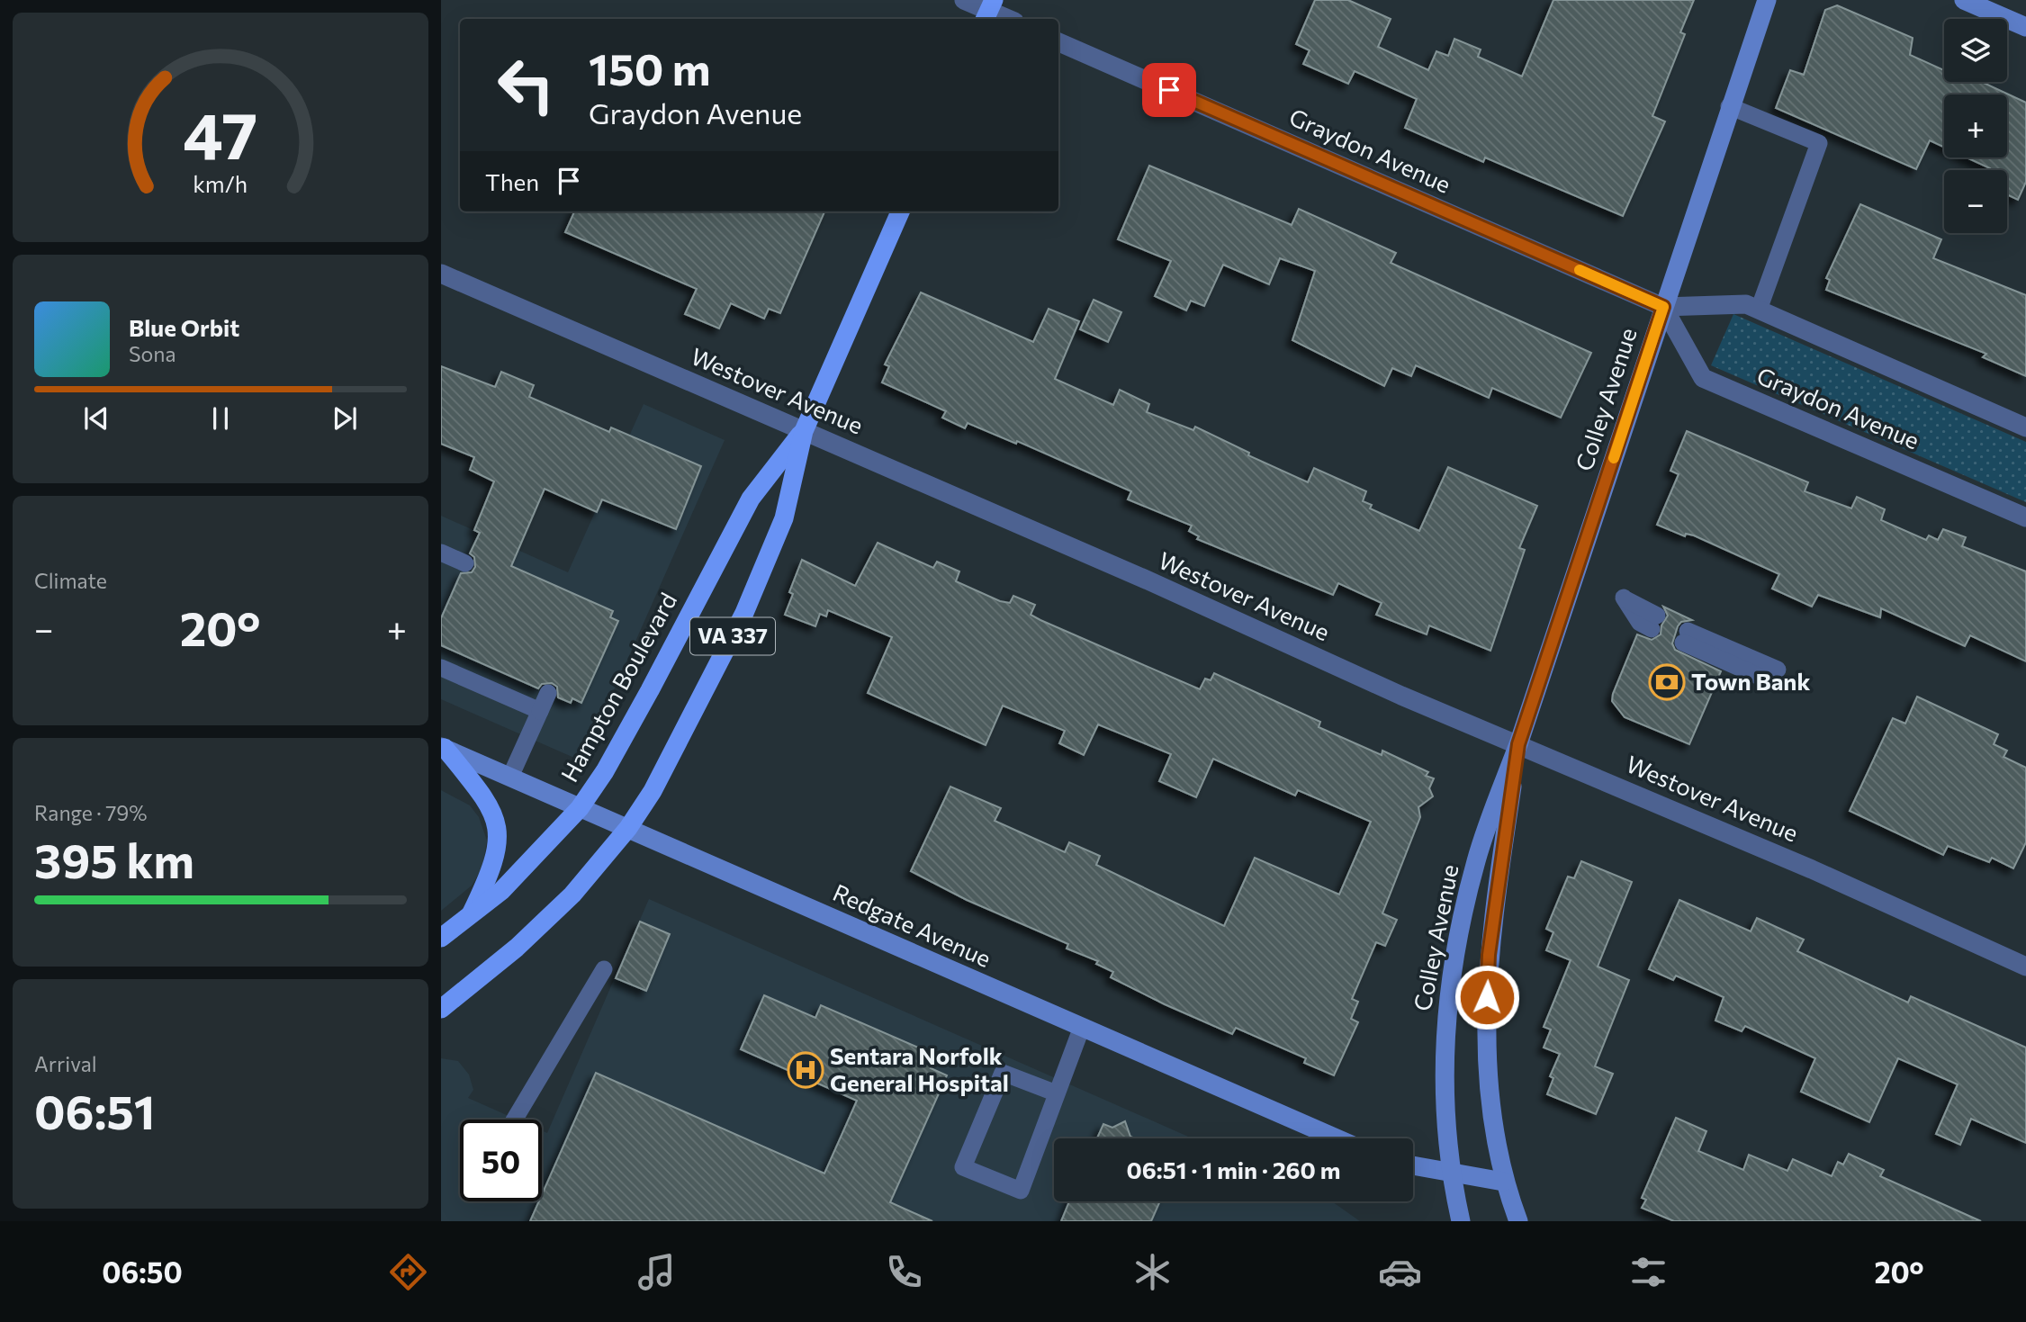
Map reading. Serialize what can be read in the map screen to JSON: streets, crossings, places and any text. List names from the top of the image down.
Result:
{
  "streets": {
    "main road": [
      "Colley Avenue",
      "VA 337",
      "Hampton Boulevard",
      "Redgate Avenue"
    ],
    "street": ["Graydon Avenue", "Westover Avenue"]
  },
  "crossings": [
    ["Graydon Avenue", "Colley Avenue"],
    ["Westover Avenue", "Colley Avenue"],
    ["Westover Avenue", "Hampton Boulevard"],
    ["Hampton Boulevard", "Redgate Avenue"]
  ],
  "places": {
    "bank": ["Town Bank"],
    "hospital": ["Sentara Norfolk General Hospital"]
  },
  "page": {
    "map_buttons": ["+", "−"],
    "turn": ["150 m", "Graydon Avenue"],
    "then": "Then",
    "song": ["Blue Orbit", "Sona"],
    "tile": [
      "Climate",
      ["Range · 79%", "395 km"],
      ["Arrival", "06:51"]
    ],
    "heat": ["−", "20°", "+"],
    "limit": "50",
    "trip": "06:51 · 1 min · 260 m",
    "tabs": ["06:50", "20°"],
    "gauge": ["47", "km/h"]
  }
}
